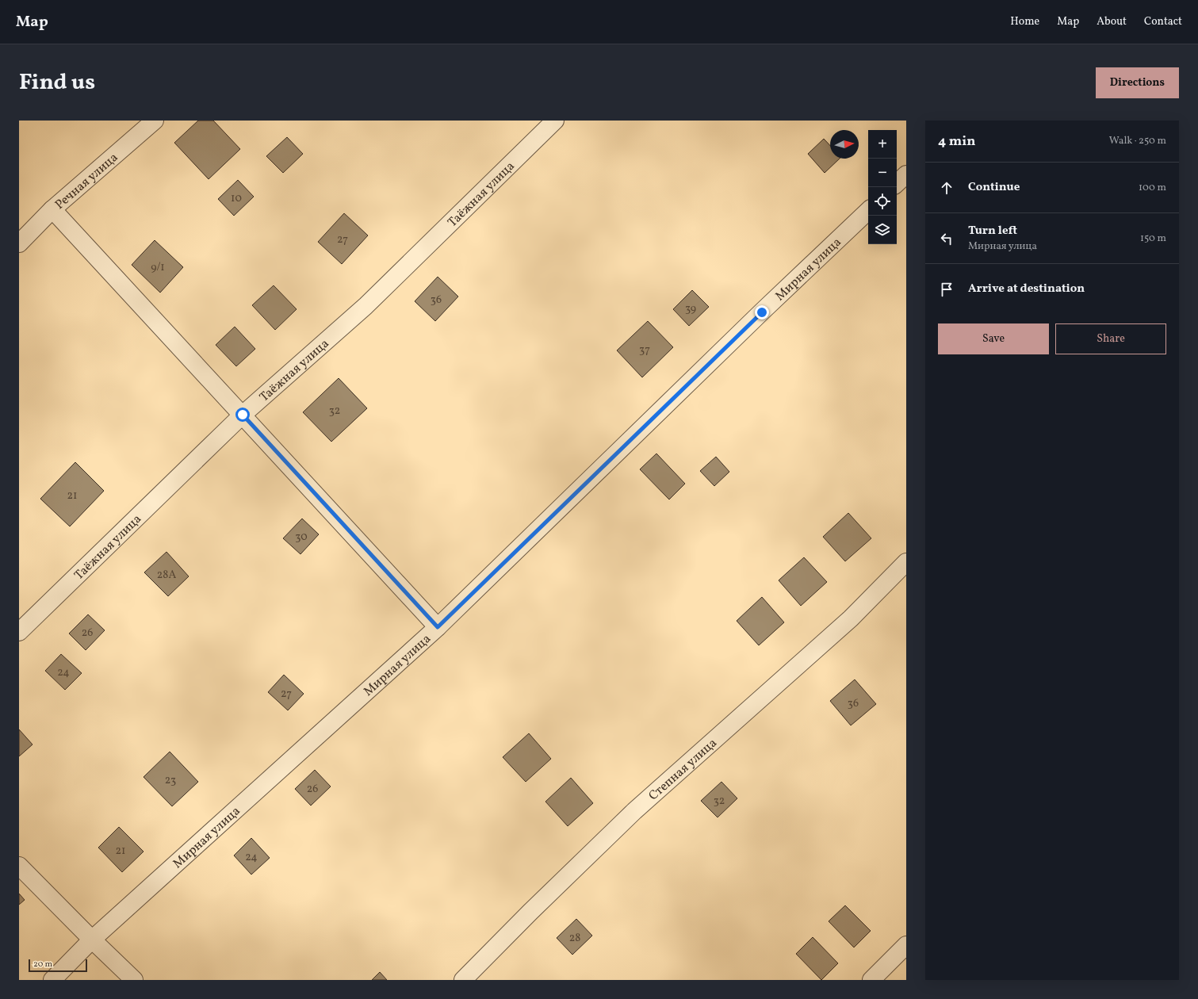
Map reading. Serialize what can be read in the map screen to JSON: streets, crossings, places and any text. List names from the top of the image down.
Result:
{
  "streets": {
    "street": [
      "Речная улица",
      "Таёжная улица",
      "Мирная улица",
      "Степная улица"
    ]
  },
  "house_numbers": [
    "10",
    "27",
    "9/1",
    "36",
    "39",
    "37",
    "32",
    "21",
    "30",
    "28А",
    "26",
    "24",
    "27",
    "36",
    "23",
    "26",
    "32",
    "21",
    "24",
    "28"
  ],
  "scale_bar": "20 m",
  "north": "right",
  "page": {
    "header": "Map",
    "nav": [
      "Home",
      "Map",
      "About",
      "Contact"
    ],
    "title": "Find us",
    "buttons": [
      "Directions",
      ["Save", "Share"]
    ],
    "heading": ["4 min", "Walk · 250 m"],
    "map_buttons": ["+", "−"],
    "list": [
      ["Continue", "100 m"],
      ["Turn left", "Мирная улица", "150 m"],
      "Arrive at destination"
    ],
    "scale": "20 m"
  }
}
